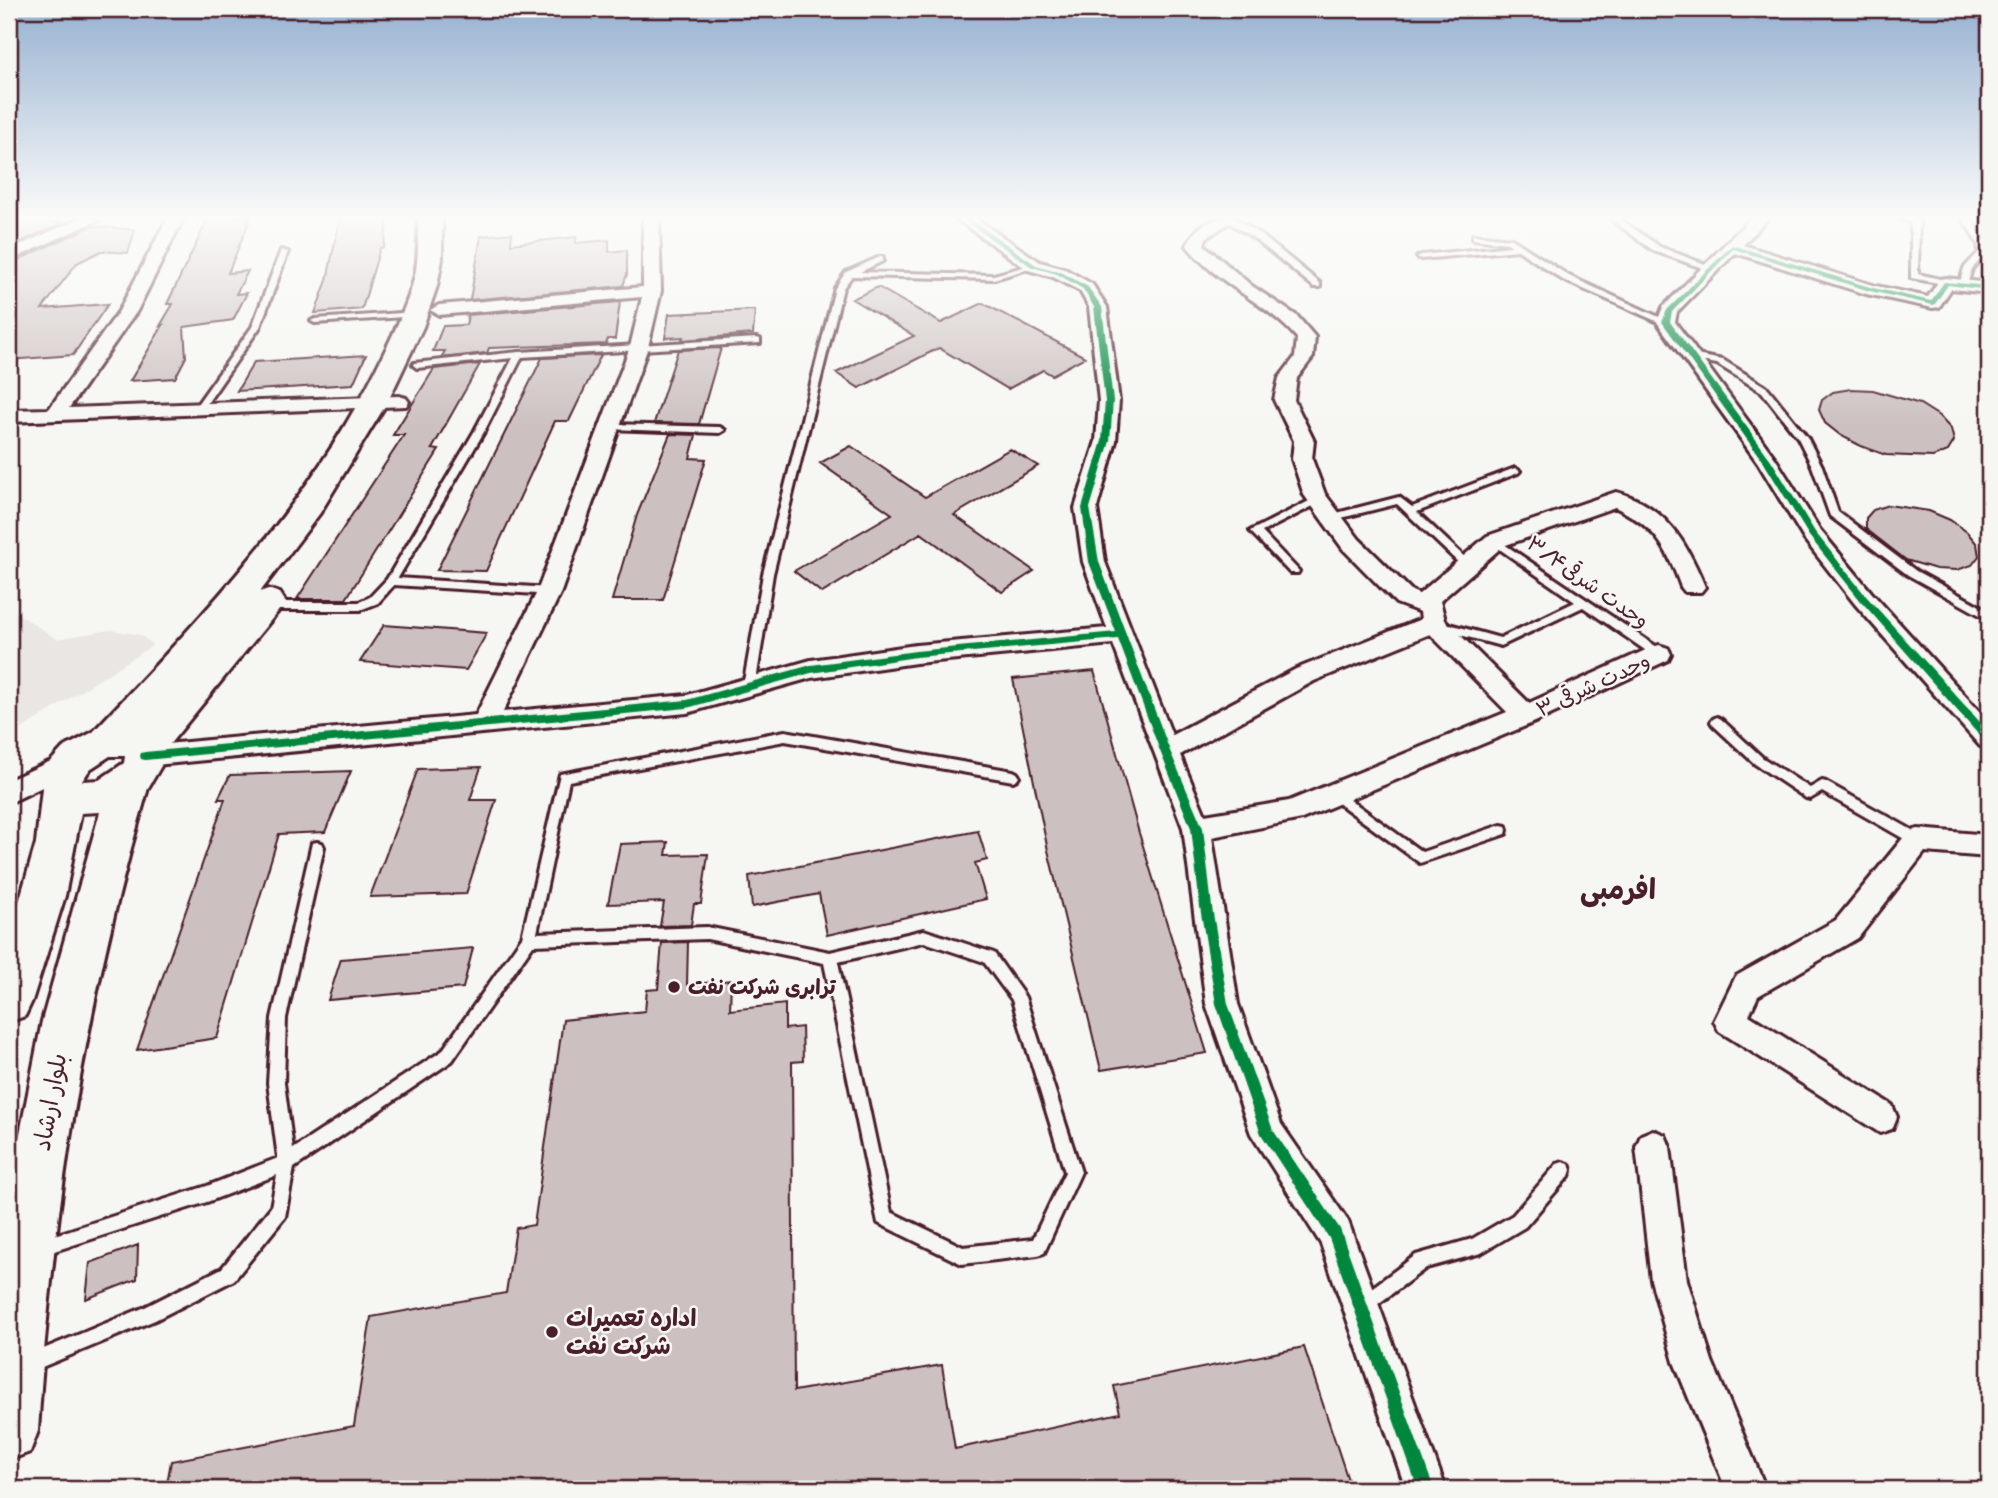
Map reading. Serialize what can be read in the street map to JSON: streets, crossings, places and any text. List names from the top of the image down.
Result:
{
  "streets": {
    "main road": ["بلوار ارشاد"],
    "street": ["وحدت شرقی ۳"],
    "lane": ["وحدت شرقی۳/۴"]
  },
  "crossings": [
    ["وحدت شرقی۳/۴", "وحدت شرقی ۳"]
  ],
  "districts": ["افرمبی"],
  "places": ["ترابری شرکت نفت", "اداره تعمیرات شرکت نفت"]
}
